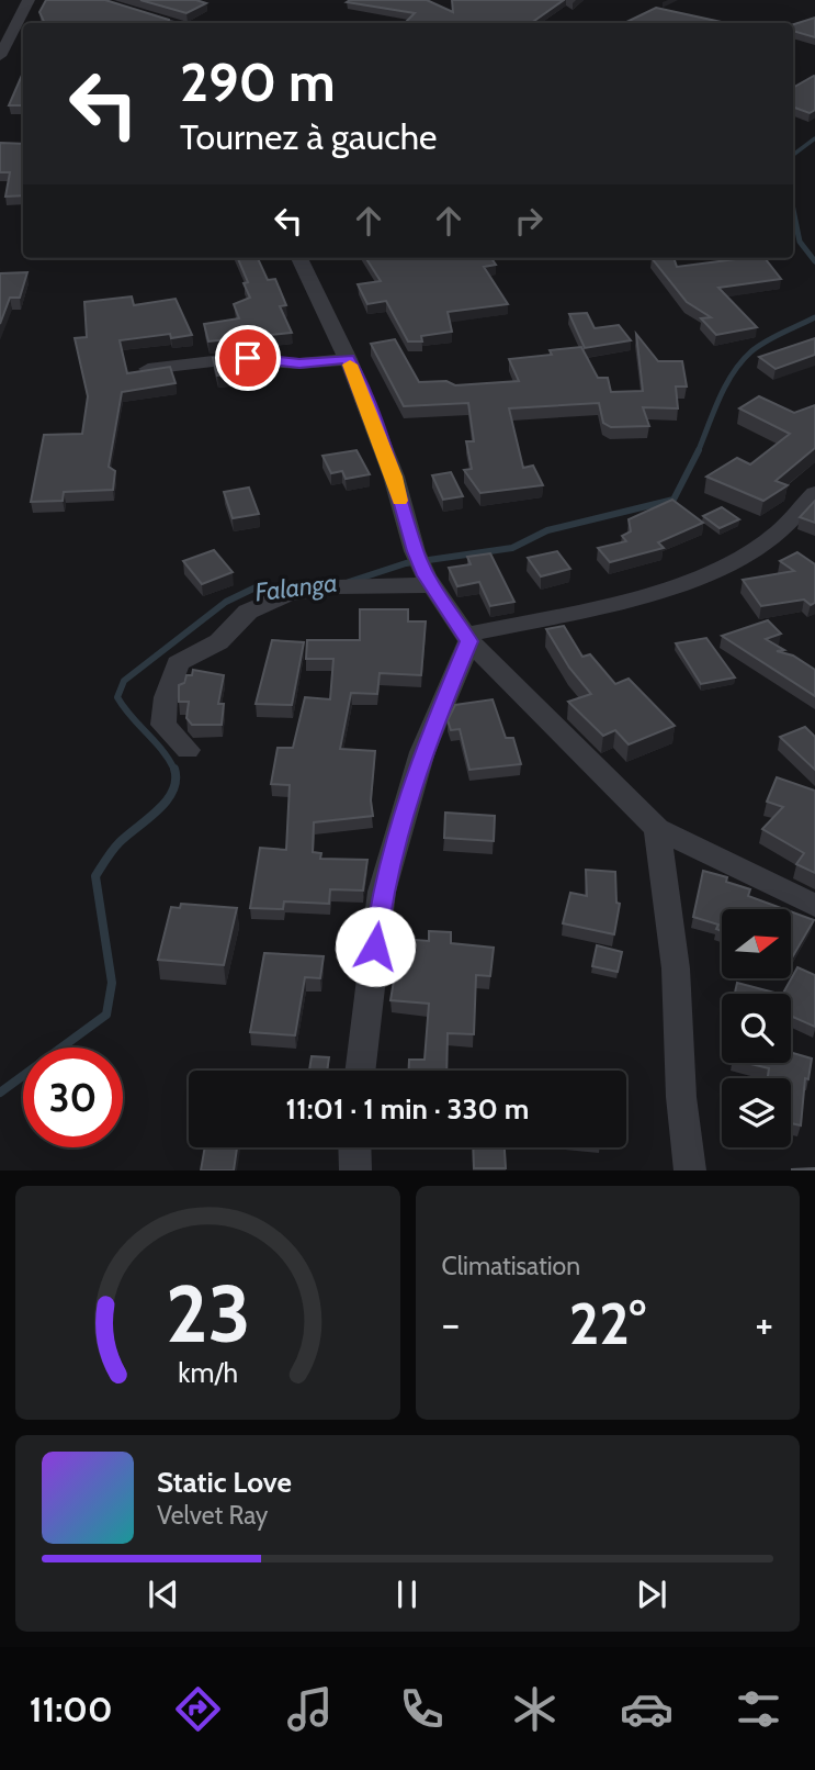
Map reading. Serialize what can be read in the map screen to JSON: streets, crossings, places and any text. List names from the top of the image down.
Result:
{
  "water": ["Falanga"],
  "north": "right",
  "page": {
    "turn": ["290 m", "Tournez à gauche"],
    "limit": "30",
    "trip": "11:01 · 1 min · 330 m",
    "tile": "Climatisation",
    "heat": ["−", "22°", "+"],
    "song": ["Static Love", "Velvet Ray"],
    "tabs": "11:00",
    "gauge": ["23", "km/h"]
  }
}
